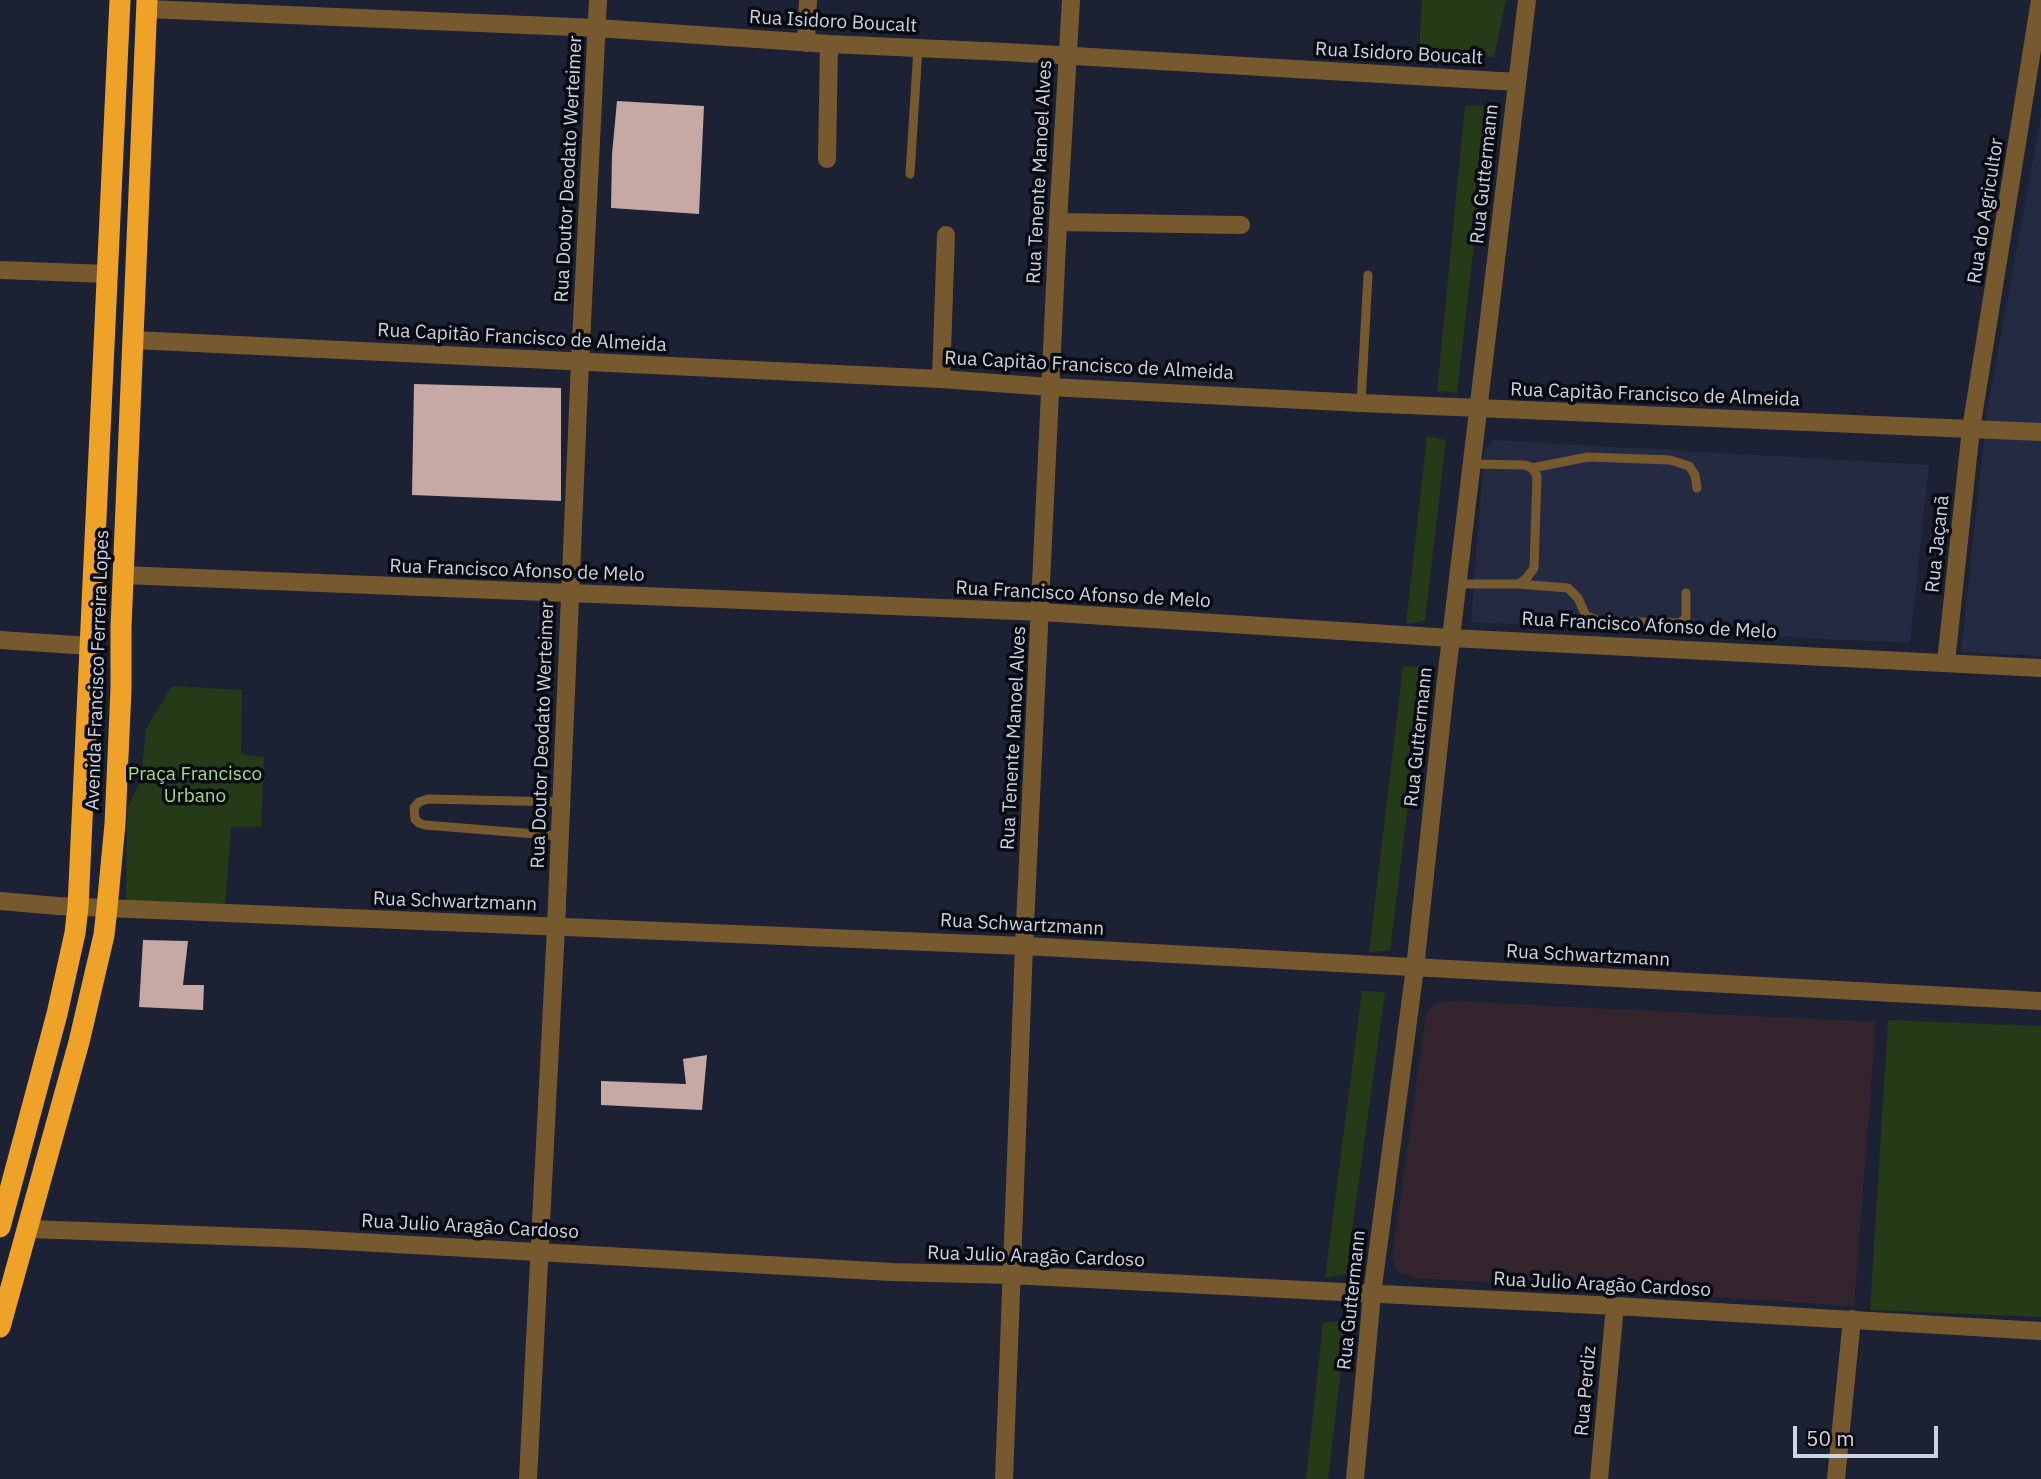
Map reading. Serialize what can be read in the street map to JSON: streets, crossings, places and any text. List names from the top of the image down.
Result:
{
  "streets": {
    "highway": ["Avenida Francisco Ferreira Lopes"],
    "street": [
      "Rua Isidoro Boucalt",
      "Rua Doutor Deodato Werteimer",
      "Rua Tenente Manoel Alves",
      "Rua Guttermann",
      "Rua do Agricultor",
      "Rua Capitão Francisco de Almeida",
      "Rua Jaçanã",
      "Rua Francisco Afonso de Melo",
      "Rua Schwartzmann",
      "Rua Julio Aragão Cardoso",
      "Rua Perdiz"
    ]
  },
  "crossings": [
    ["Rua Isidoro Boucalt", "Rua Doutor Deodato Werteimer"],
    ["Rua Isidoro Boucalt", "Rua Tenente Manoel Alves"],
    ["Rua Isidoro Boucalt", "Rua Guttermann"],
    ["Rua Isidoro Boucalt", "Avenida Francisco Ferreira Lopes"],
    ["Rua Doutor Deodato Werteimer", "Rua Capitão Francisco de Almeida"],
    ["Rua Doutor Deodato Werteimer", "Rua Francisco Afonso de Melo"],
    ["Rua Doutor Deodato Werteimer", "Rua Schwartzmann"],
    ["Rua Doutor Deodato Werteimer", "Rua Julio Aragão Cardoso"],
    ["Rua Tenente Manoel Alves", "Rua Capitão Francisco de Almeida"],
    ["Rua Tenente Manoel Alves", "Rua Francisco Afonso de Melo"],
    ["Rua Tenente Manoel Alves", "Rua Schwartzmann"],
    ["Rua Tenente Manoel Alves", "Rua Julio Aragão Cardoso"],
    ["Rua Guttermann", "Rua Capitão Francisco de Almeida"],
    ["Rua Guttermann", "Rua Francisco Afonso de Melo"],
    ["Rua Guttermann", "Rua Schwartzmann"],
    ["Rua Guttermann", "Rua Julio Aragão Cardoso"],
    ["Rua do Agricultor", "Rua Capitão Francisco de Almeida"],
    ["Rua do Agricultor", "Rua Jaçanã"],
    ["Rua Capitão Francisco de Almeida", "Rua Jaçanã"],
    ["Rua Capitão Francisco de Almeida", "Avenida Francisco Ferreira Lopes"],
    ["Rua Jaçanã", "Rua Francisco Afonso de Melo"],
    ["Rua Francisco Afonso de Melo", "Avenida Francisco Ferreira Lopes"],
    ["Avenida Francisco Ferreira Lopes", "Rua Schwartzmann"],
    ["Avenida Francisco Ferreira Lopes", "Rua Julio Aragão Cardoso"],
    ["Rua Julio Aragão Cardoso", "Rua Perdiz"]
  ],
  "parks": ["Praça Francisco Urbano"],
  "scale_bar": "50 m"
}
